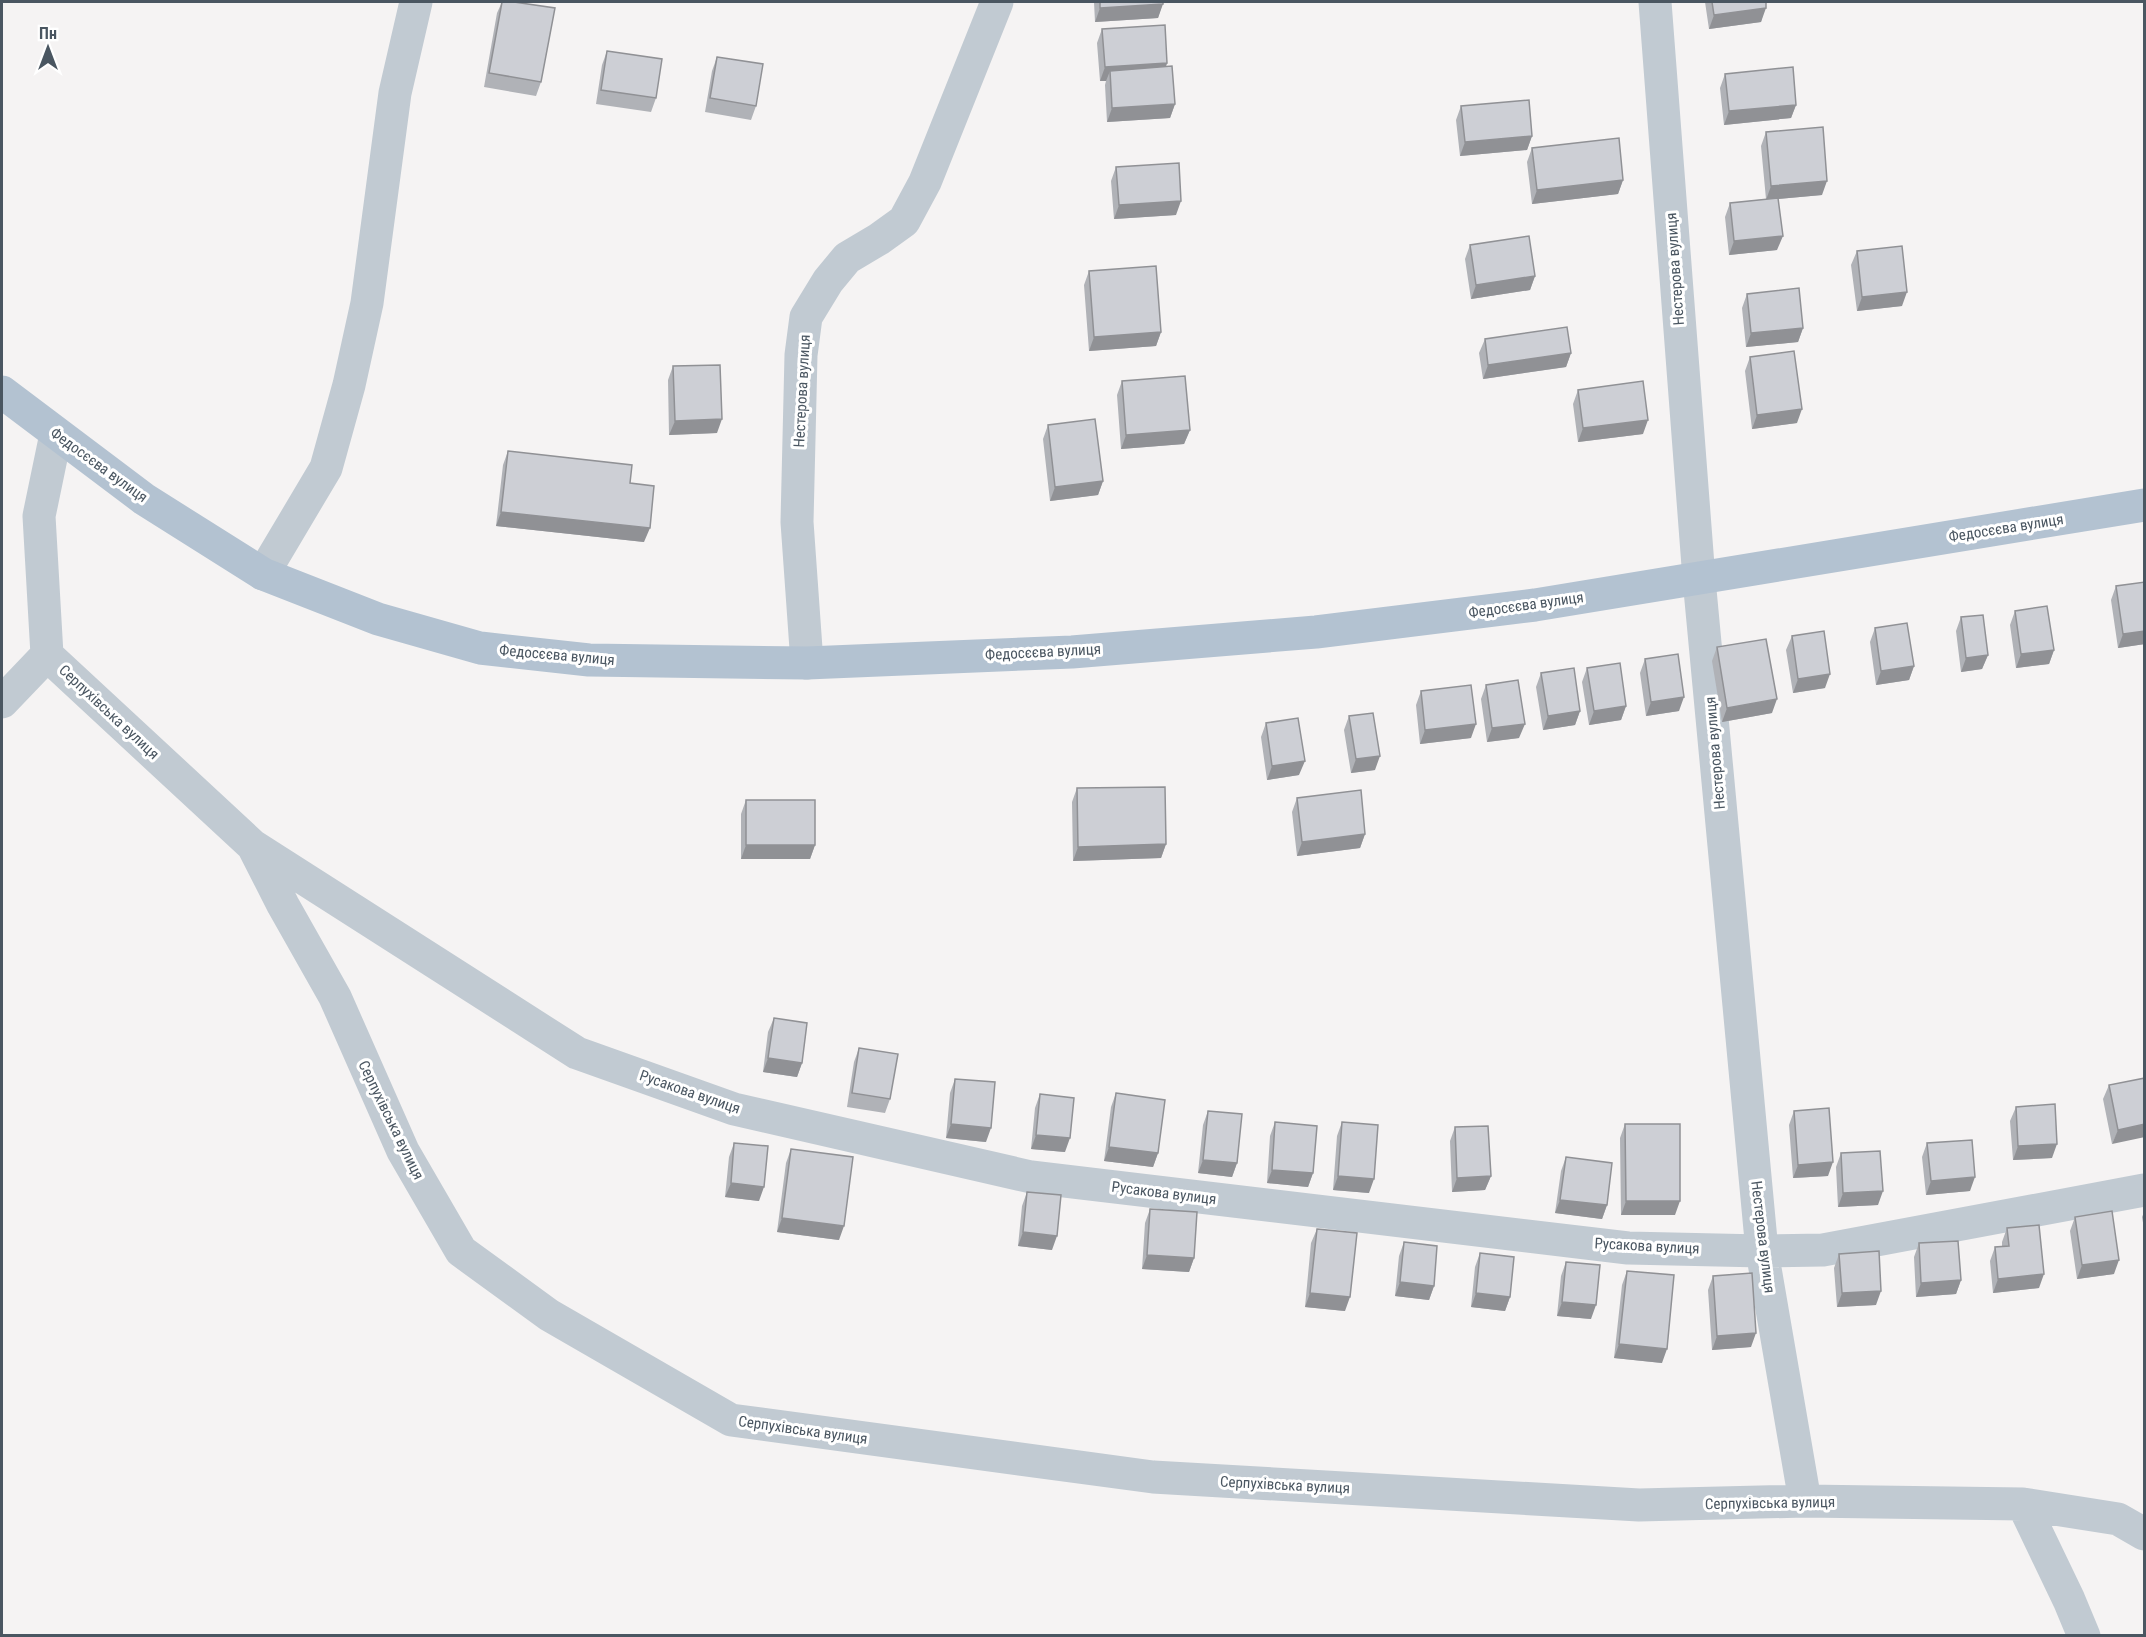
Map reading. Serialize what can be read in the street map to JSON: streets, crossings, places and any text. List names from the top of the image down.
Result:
{
  "streets": {
    "main road": ["Федосєєва вулиця"],
    "street": ["Нестерова вулиця", "Серпухівська вулиця", "Русакова вулиця"]
  },
  "crossings": [
    ["Нестерова вулиця", "Федосєєва вулиця"],
    ["Нестерова вулиця", "Серпухівська вулиця"],
    ["Нестерова вулиця", "Русакова вулиця"],
    ["Федосєєва вулиця", "Серпухівська вулиця"],
    ["Серпухівська вулиця", "Русакова вулиця"]
  ],
  "north": "top"
}
